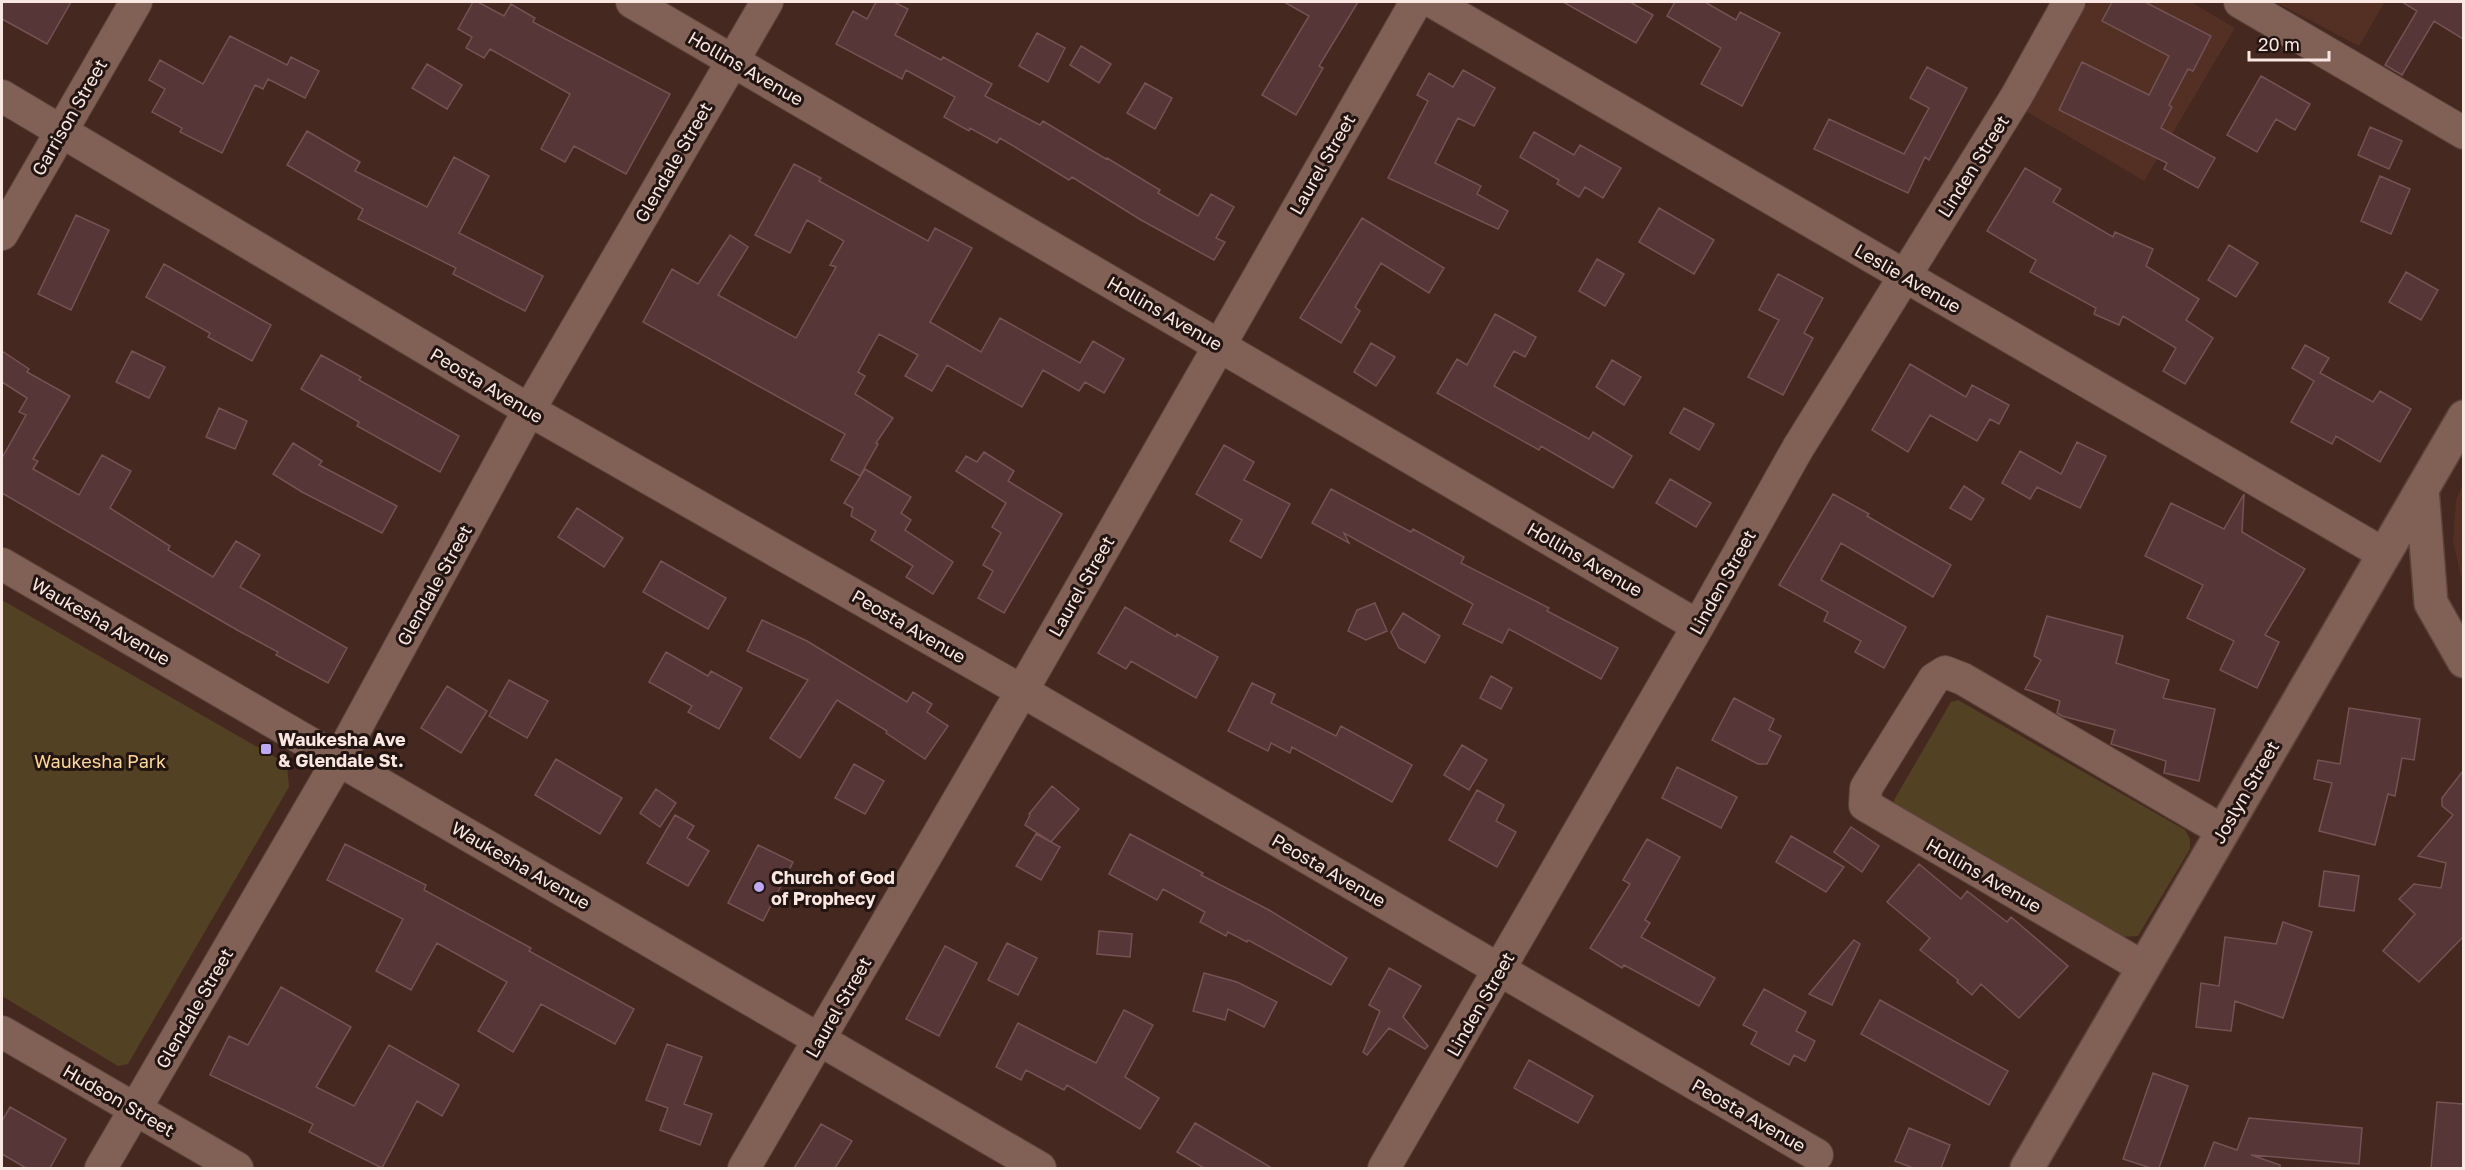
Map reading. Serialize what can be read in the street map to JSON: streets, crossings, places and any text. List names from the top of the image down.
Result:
{
  "streets": {
    "street": [
      "Hollins Avenue",
      "Garrison Street",
      "Glendale Street",
      "Laurel Street",
      "Linden Street",
      "Leslie Avenue",
      "Peosta Avenue",
      "Waukesha Avenue",
      "Joslyn Street",
      "Hudson Street"
    ]
  },
  "crossings": [
    ["Hollins Avenue", "Glendale Street"],
    ["Hollins Avenue", "Laurel Street"],
    ["Hollins Avenue", "Linden Street"],
    ["Hollins Avenue", "Joslyn Street"],
    ["Garrison Street", "Peosta Avenue"],
    ["Glendale Street", "Peosta Avenue"],
    ["Glendale Street", "Waukesha Avenue"],
    ["Glendale Street", "Hudson Street"],
    ["Laurel Street", "Peosta Avenue"],
    ["Laurel Street", "Waukesha Avenue"],
    ["Linden Street", "Leslie Avenue"],
    ["Linden Street", "Peosta Avenue"],
    ["Leslie Avenue", "Joslyn Street"]
  ],
  "parks": ["Waukesha Park"],
  "places": {
    "transit": ["Waukesha Ave & Glendale St."],
    "other": ["Church of God of Prophecy"]
  },
  "scale_bar": "20 m"
}
